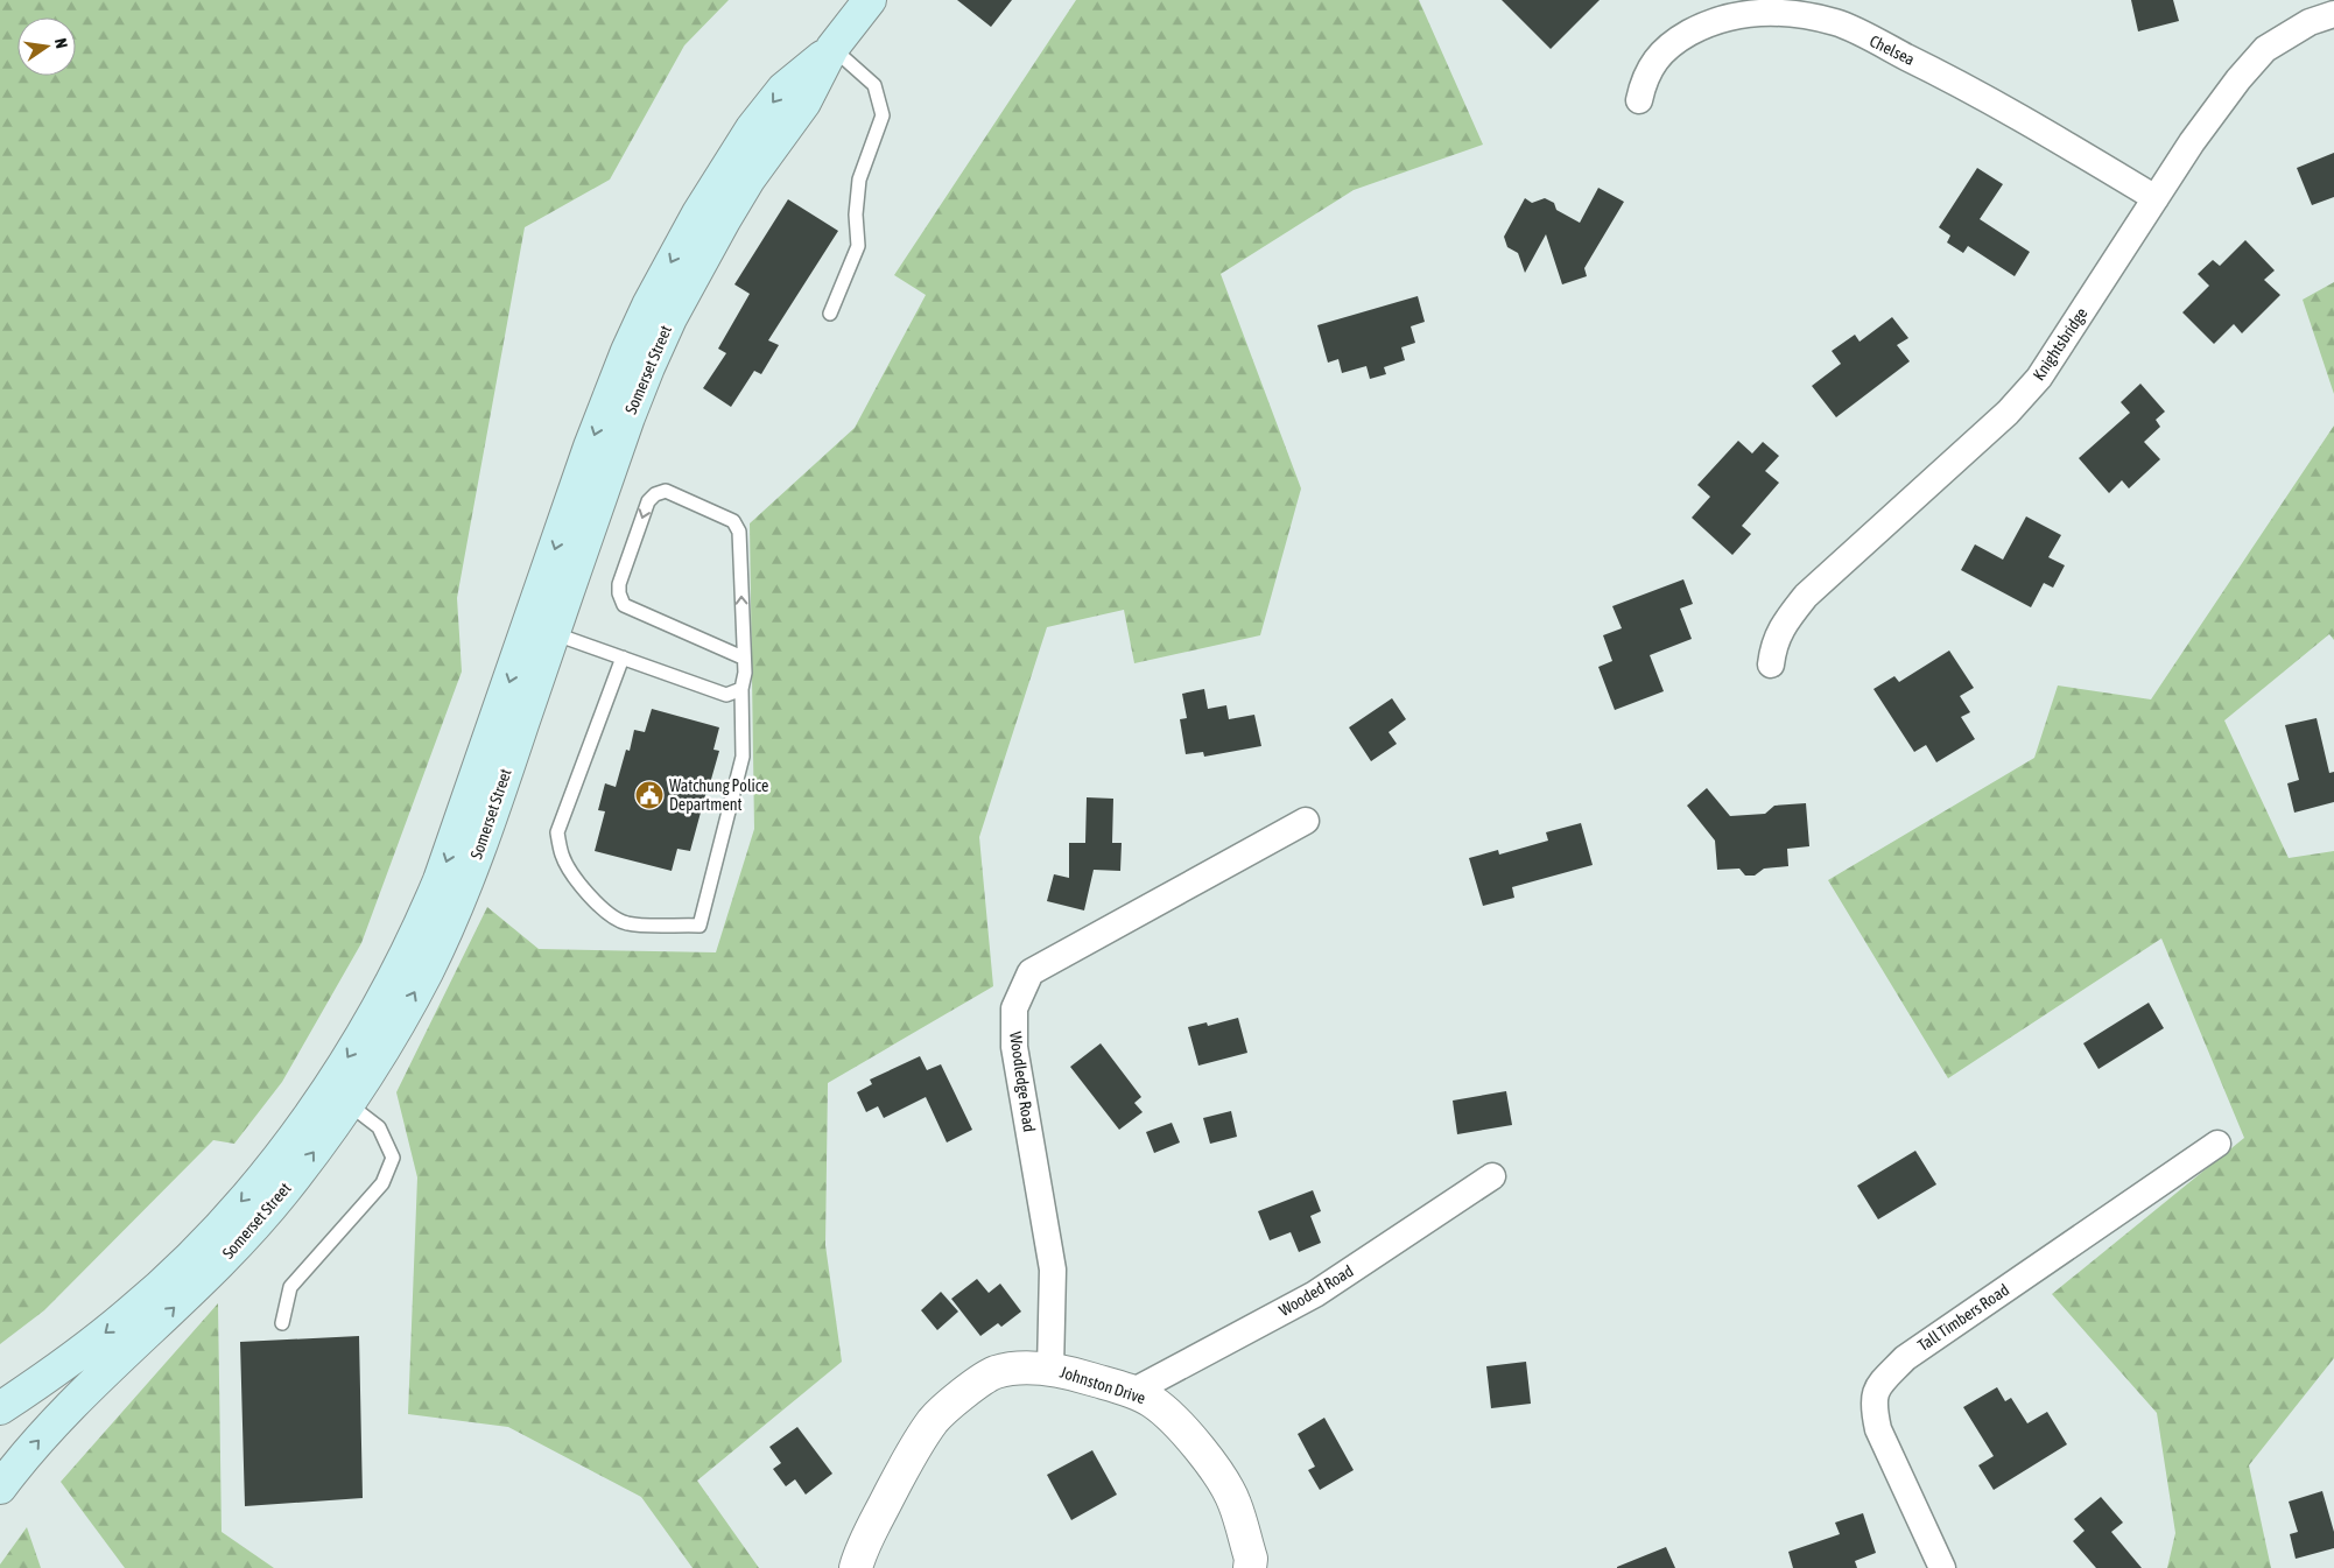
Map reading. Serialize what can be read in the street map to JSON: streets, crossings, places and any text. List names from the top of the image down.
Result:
{
  "streets": {
    "main road": ["Somerset Street"],
    "street": [
      "Chelsea",
      "Knightsbridge",
      "Woodledge Road",
      "Wooded Road",
      "Tall Timbers Road",
      "Johnston Drive"
    ]
  },
  "crossings": [
    ["Chelsea", "Knightsbridge"],
    ["Woodledge Road", "Johnston Drive"],
    ["Wooded Road", "Johnston Drive"]
  ],
  "places": {
    "public building": ["Watchung Police Department"]
  },
  "north": "right"
}
